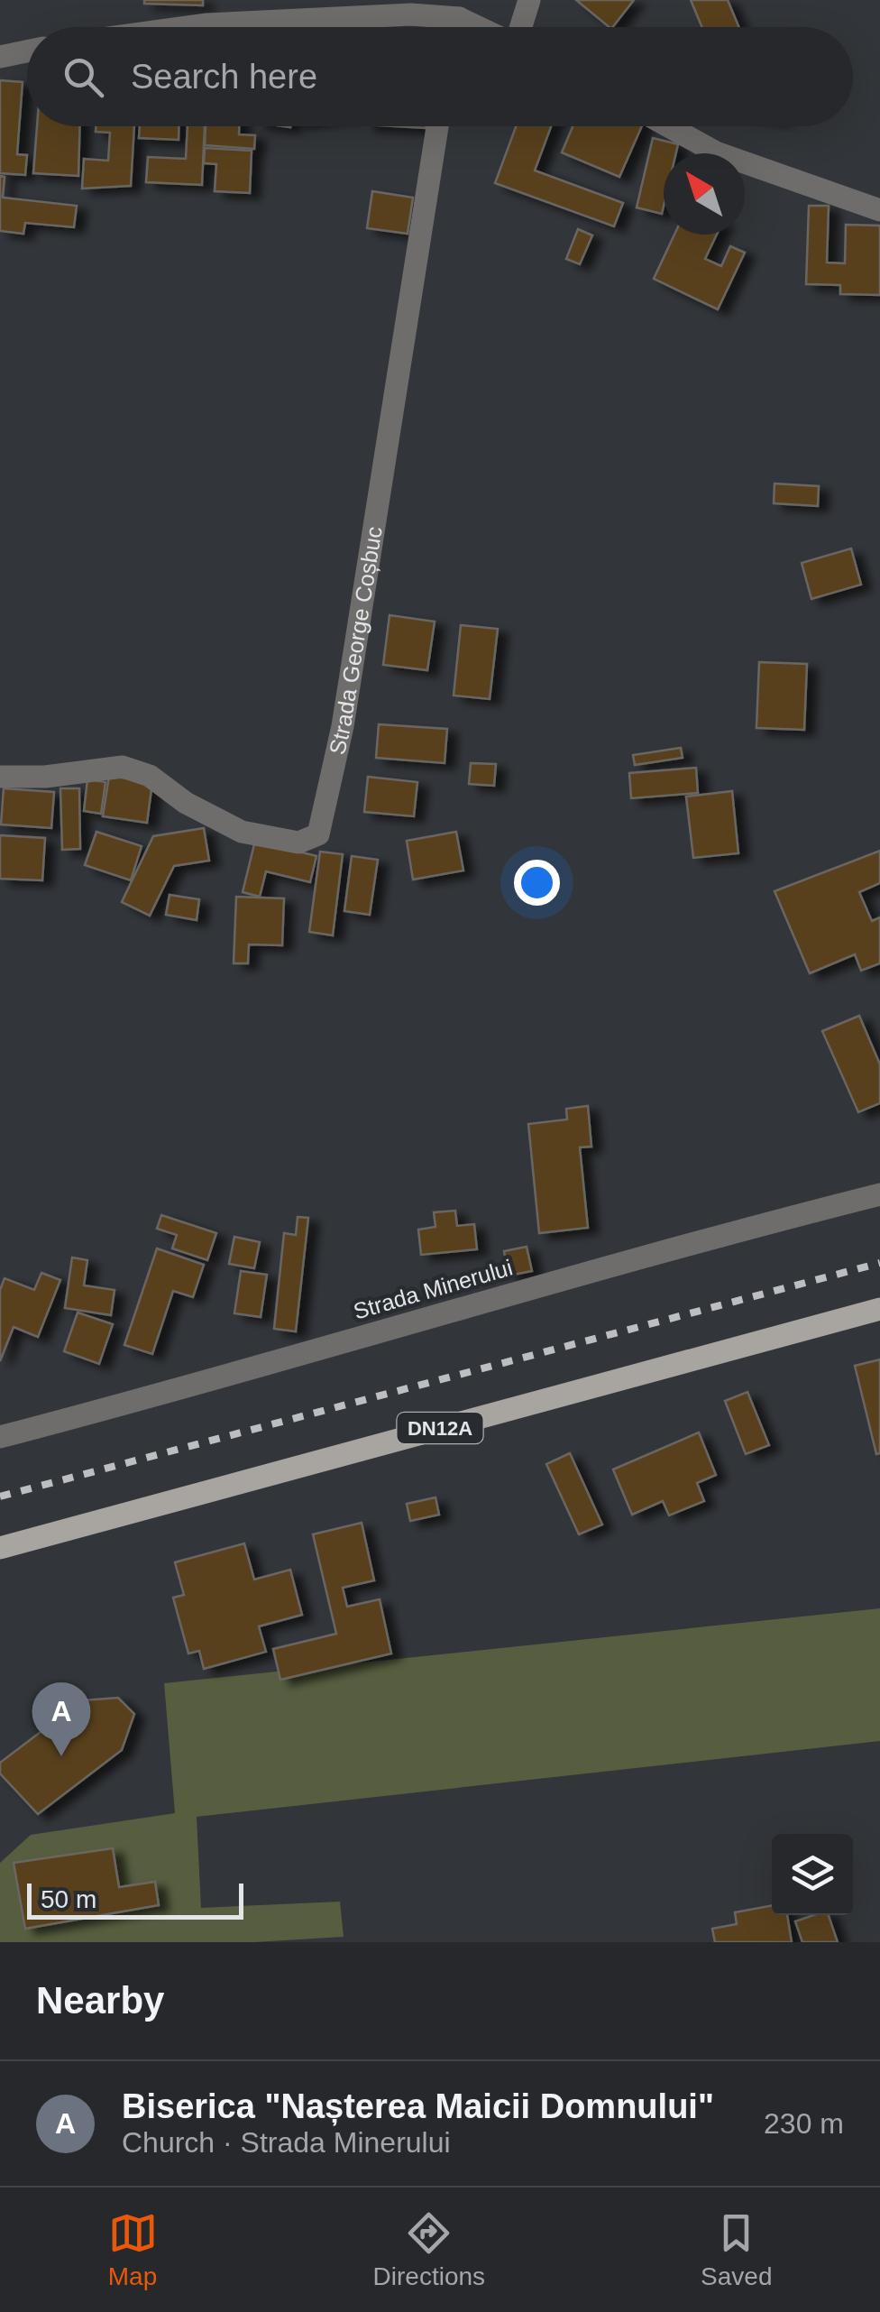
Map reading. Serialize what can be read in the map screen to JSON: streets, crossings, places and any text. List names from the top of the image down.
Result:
{
  "streets": {
    "main road": ["DN12A"],
    "street": ["Strada George Coșbuc", "Strada Minerului"]
  },
  "scale_bar": "50 m",
  "north": "top left",
  "page": {
    "search": "Search here",
    "pins": "A",
    "scale": "50 m",
    "heading": "Nearby",
    "list": [
      {
        "mark": "A",
        "name": "Biserica \"Nașterea Maicii Domnului\"",
        "note": "Church · Strada Minerului",
        "value": "230 m"
      }
    ],
    "nav": ["Map", "Directions", "Saved"]
  }
}
